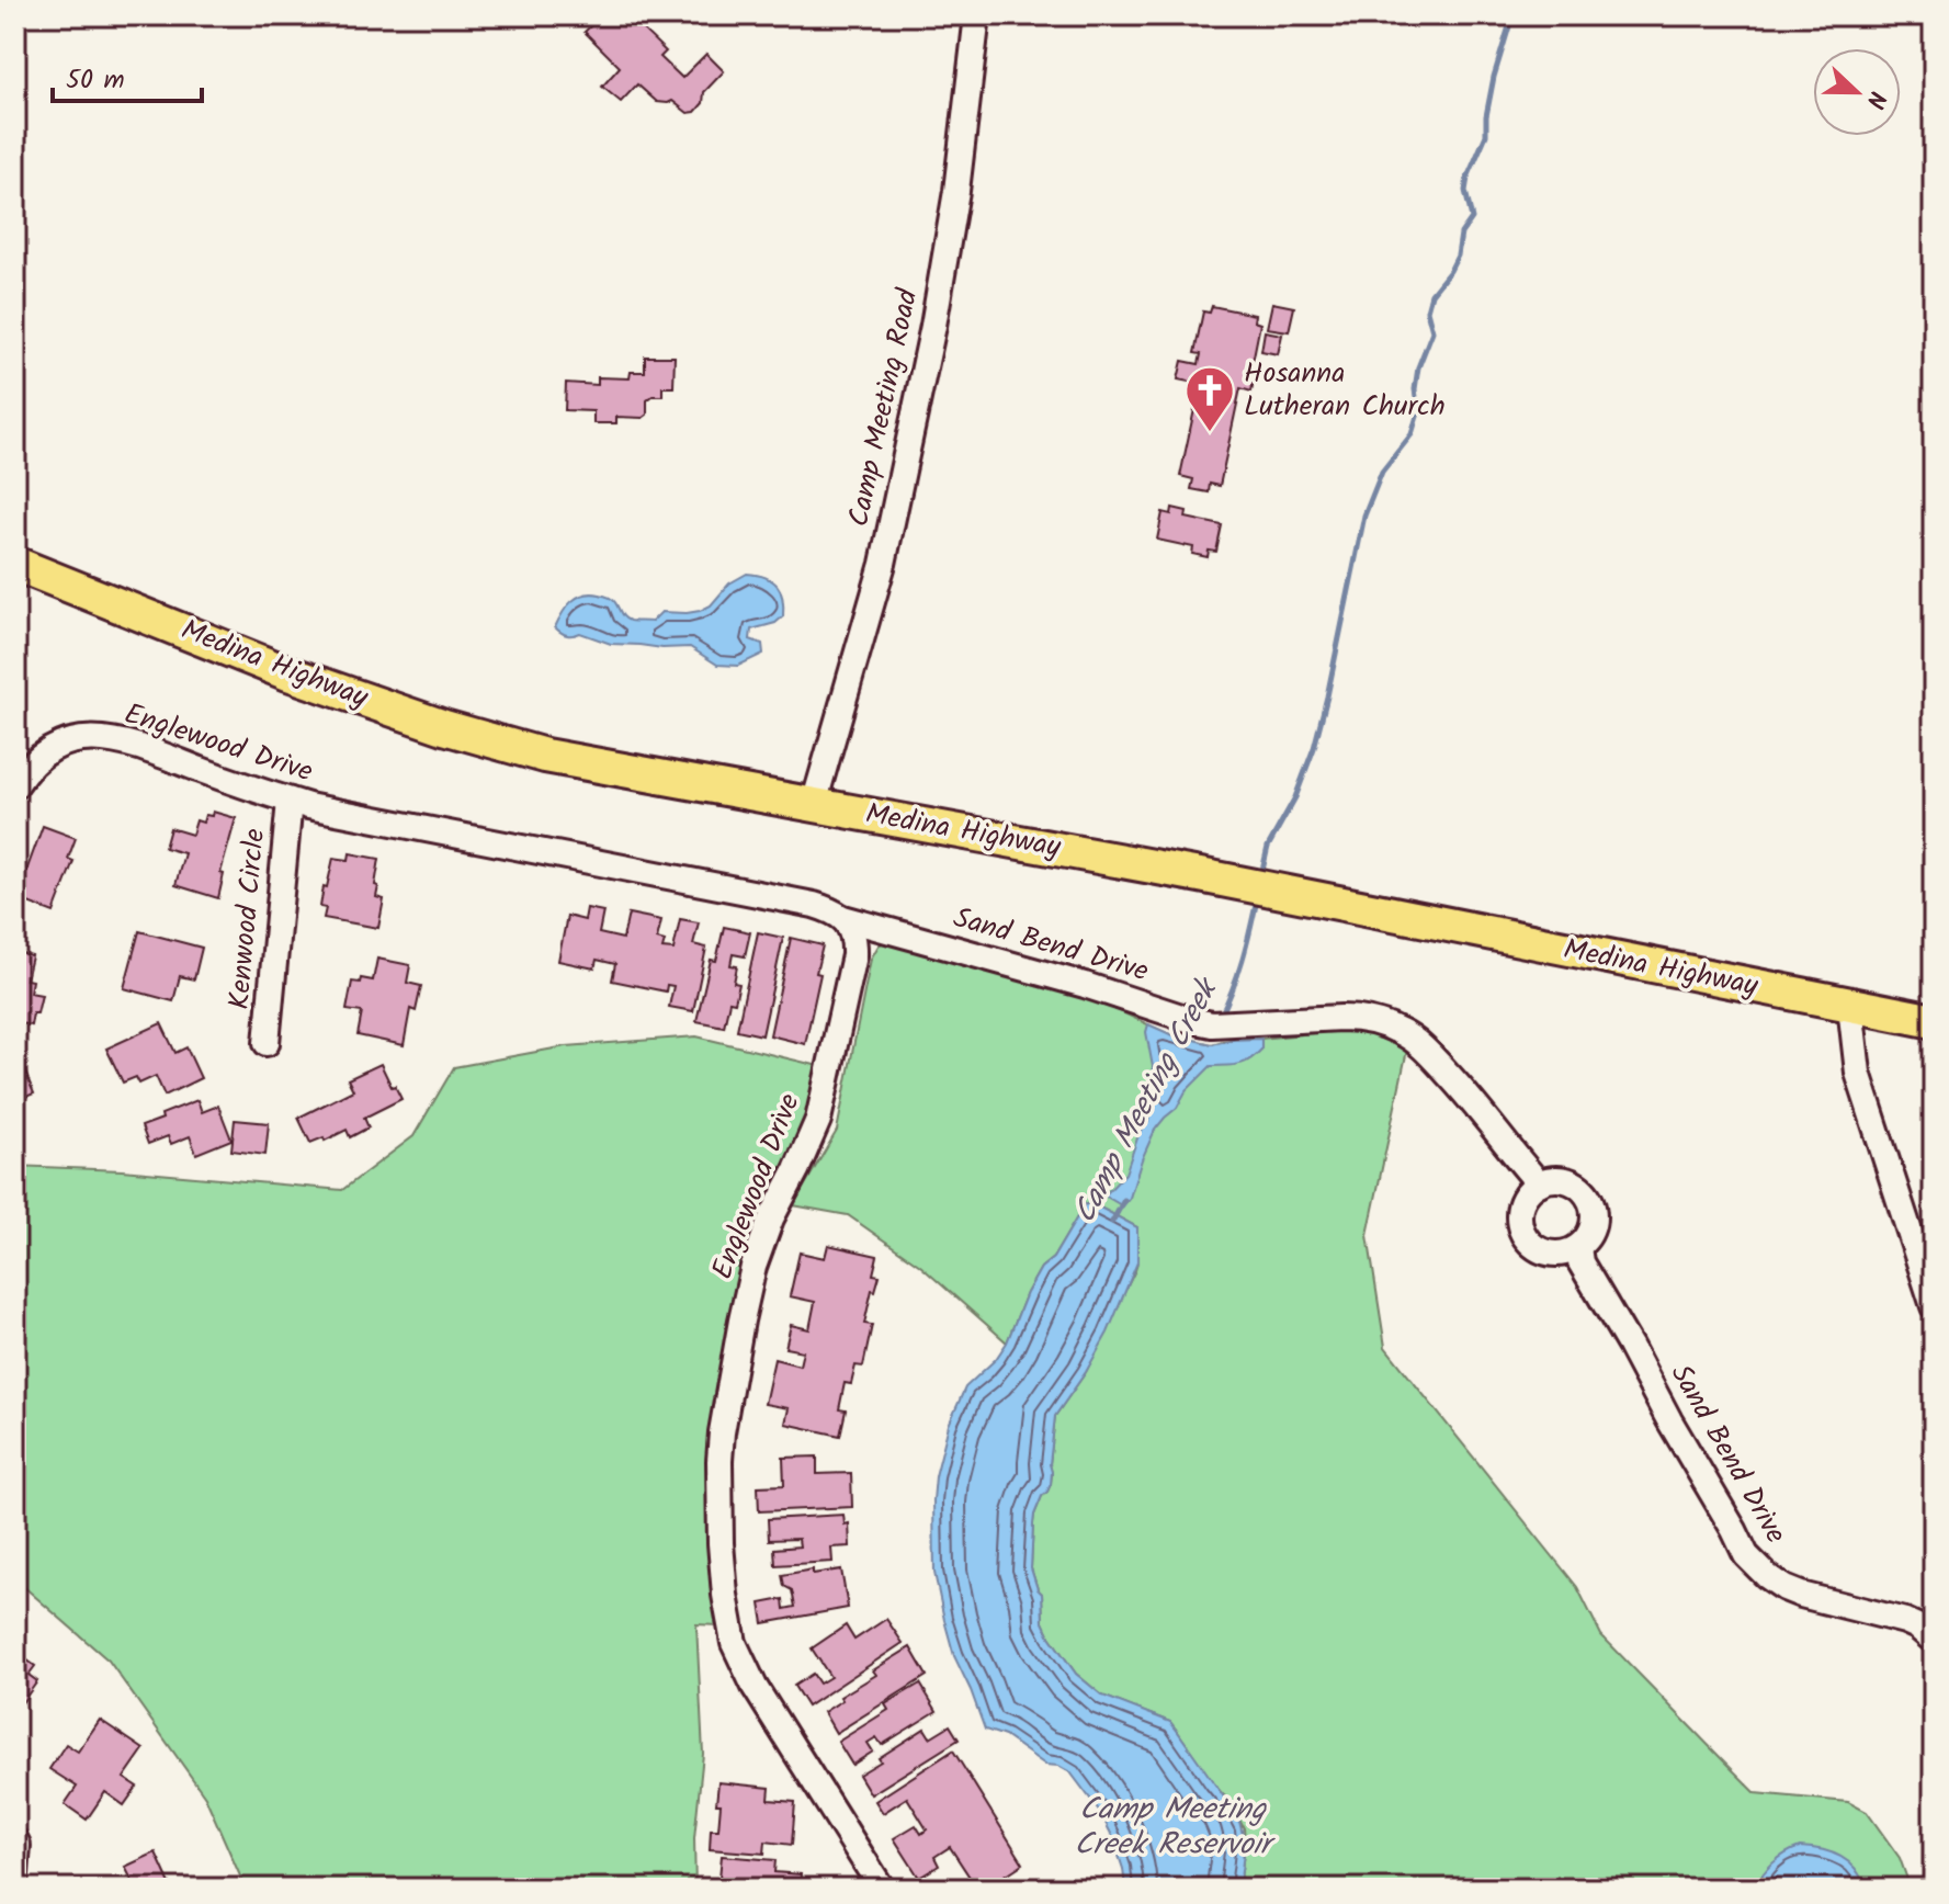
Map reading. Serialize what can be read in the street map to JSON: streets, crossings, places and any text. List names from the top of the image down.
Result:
{
  "streets": {
    "main road": ["Medina Highway"],
    "street": [
      "Camp Meeting Road",
      "Englewood Drive",
      "Kenwood Circle",
      "Sand Bend Drive"
    ]
  },
  "crossings": [
    ["Camp Meeting Road", "Medina Highway"],
    ["Englewood Drive", "Kenwood Circle"],
    ["Englewood Drive", "Sand Bend Drive"]
  ],
  "water": ["Camp Meeting Creek", "Camp Meeting Creek Reservoir"],
  "places": {
    "church": ["Hosanna Lutheran Church"]
  },
  "scale_bar": "50 m",
  "north": "right"
}
